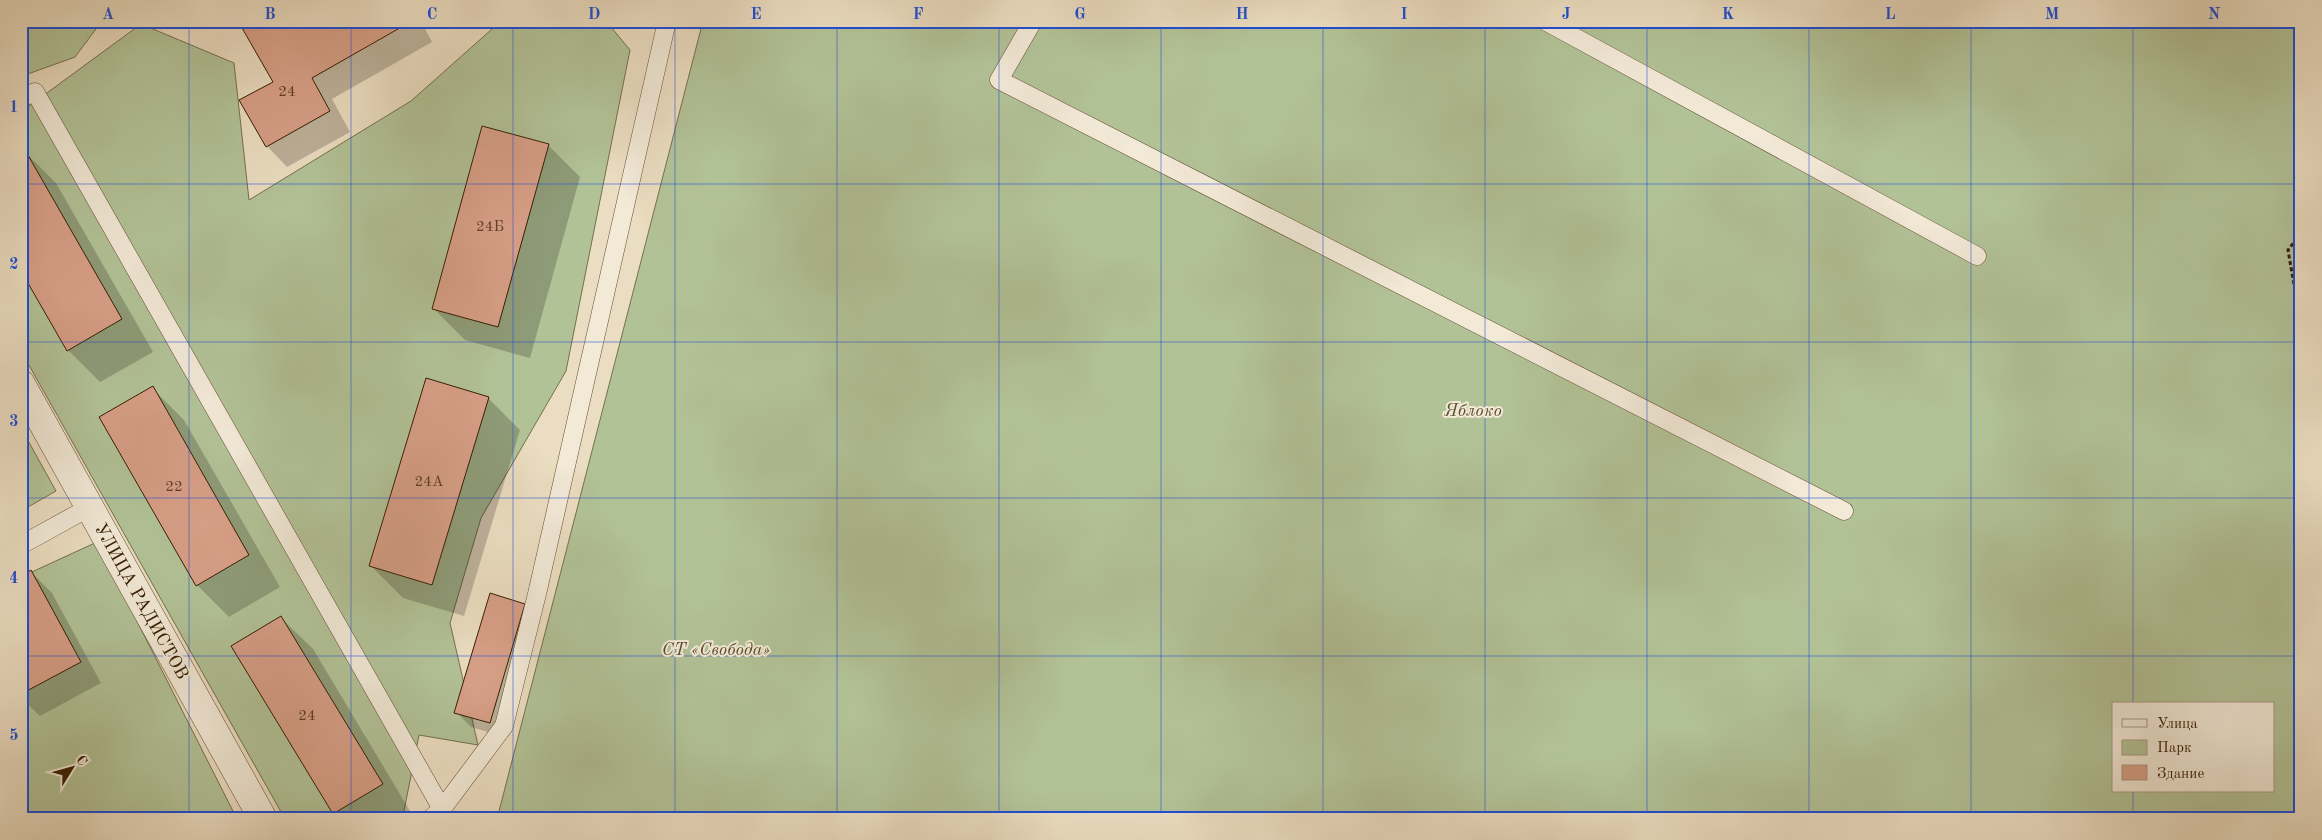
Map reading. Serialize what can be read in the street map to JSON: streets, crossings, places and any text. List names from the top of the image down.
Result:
{
  "streets": {
    "street": ["УЛИЦА РАДИСТОВ"]
  },
  "parks": ["Яблоко", "СТ «Свобода»"],
  "house_numbers": [
    "24",
    "24Б",
    "24А",
    "22",
    "24"
  ],
  "legend": ["Улица", "Парк", "Здание"],
  "north": "top right",
  "grid": {
    "columns": [
      "A",
      "B",
      "C",
      "D",
      "E",
      "F",
      "G",
      "H",
      "I",
      "J",
      "K",
      "L",
      "M",
      "N"
    ],
    "rows": [
      "1",
      "2",
      "3",
      "4",
      "5"
    ]
  }
}
